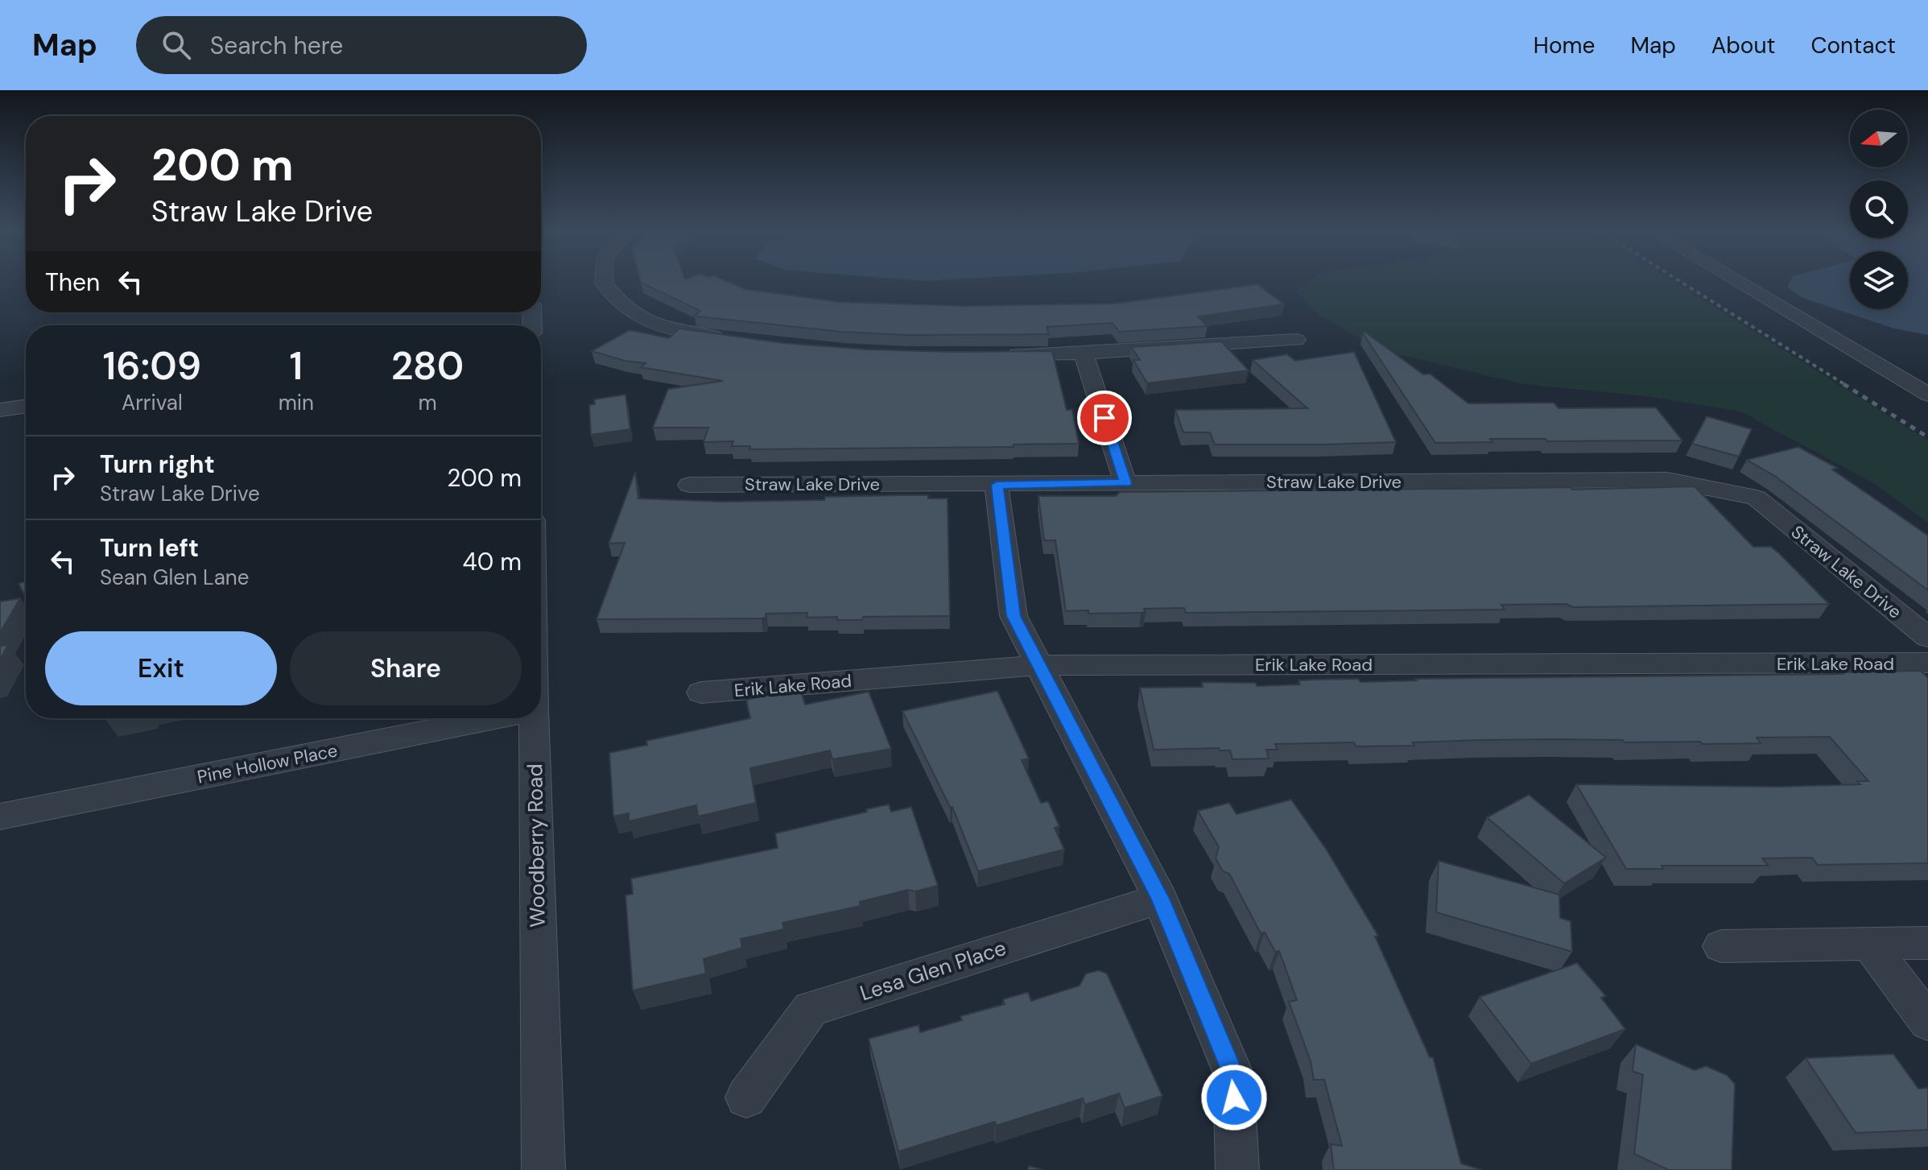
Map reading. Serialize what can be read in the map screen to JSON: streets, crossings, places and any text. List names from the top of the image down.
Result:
{
  "streets": {
    "street": [
      "Straw Lake Drive",
      "Erik Lake Road",
      "Pine Hollow Place",
      "Woodberry Road",
      "Lesa Glen Place"
    ]
  },
  "north": "left",
  "page": {
    "header": "Map",
    "search": "Search here",
    "nav": [
      "Home",
      "Map",
      "About",
      "Contact"
    ],
    "turn": ["200 m", "Straw Lake Drive"],
    "then": "Then",
    "eta": [
      "16:09",
      "Arrival",
      "1",
      "min",
      "280",
      "m"
    ],
    "list": [
      {
        "name": "Turn right",
        "note": "Straw Lake Drive",
        "value": "200 m"
      },
      {
        "name": "Turn left",
        "note": "Sean Glen Lane",
        "value": "40 m"
      }
    ],
    "buttons": ["Exit", "Share"]
  }
}
